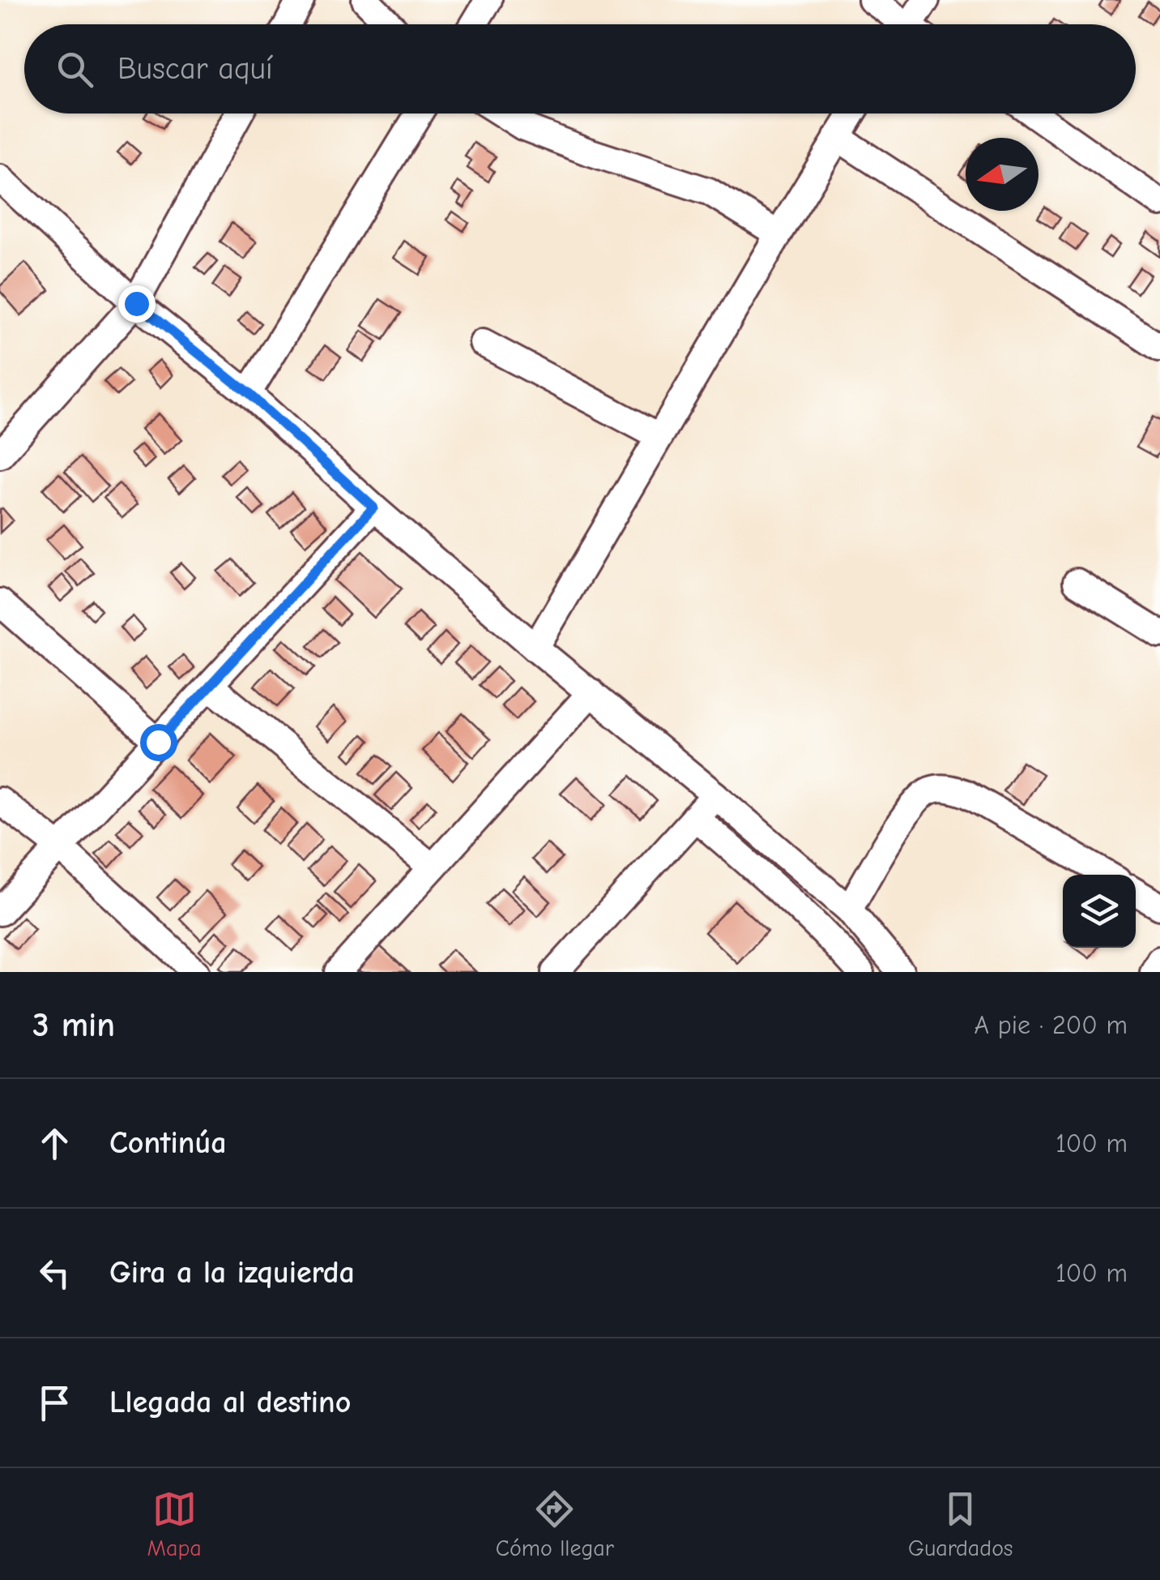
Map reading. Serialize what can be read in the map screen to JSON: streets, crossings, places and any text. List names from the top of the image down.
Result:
{
  "north": "left",
  "page": {
    "search": "Buscar aquí",
    "heading": ["3 min", "A pie · 200 m"],
    "list": [
      ["Continúa", "100 m"],
      ["Gira a la izquierda", "100 m"],
      "Llegada al destino"
    ],
    "nav": ["Mapa", "Cómo llegar", "Guardados"]
  }
}
